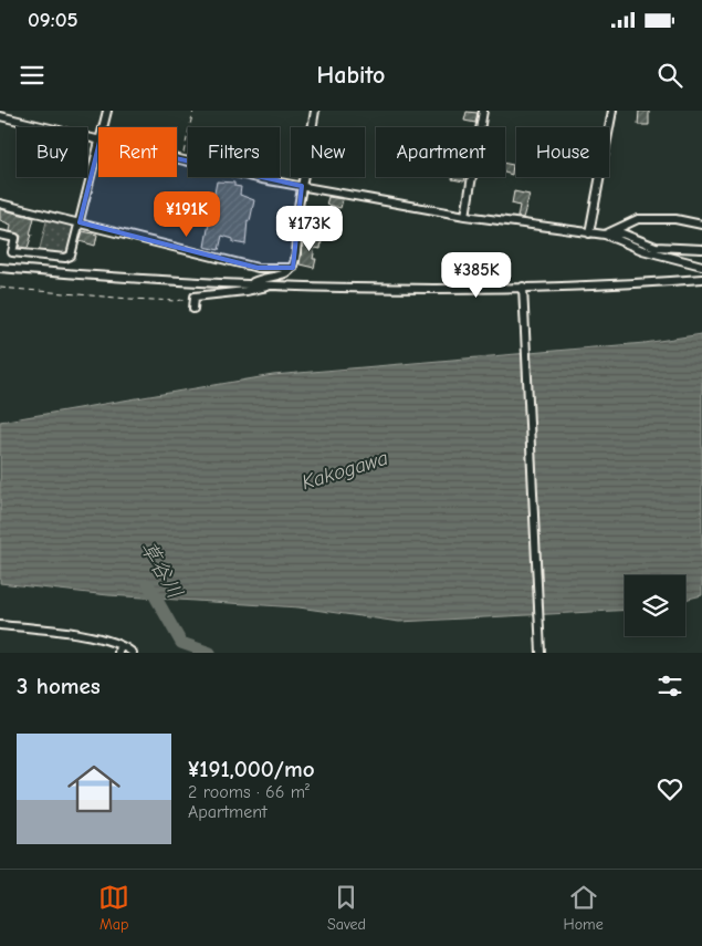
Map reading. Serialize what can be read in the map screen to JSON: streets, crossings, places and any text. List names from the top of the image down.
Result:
{
  "water": ["Kakogawa", "草谷川"],
  "page": {
    "status": "09:05",
    "header": "Habito",
    "chip": [
      "Buy",
      "Rent",
      "Filters",
      "New",
      "Apartment",
      "House"
    ],
    "price": ["¥191K", "¥173K", "¥385K"],
    "heading": "3 homes",
    "list": [
      {
        "name": "¥191,000/mo",
        "note": "2 rooms · 66 m² · Apartment"
      }
    ],
    "tabs": ["Map", "Saved", "Home"]
  }
}
